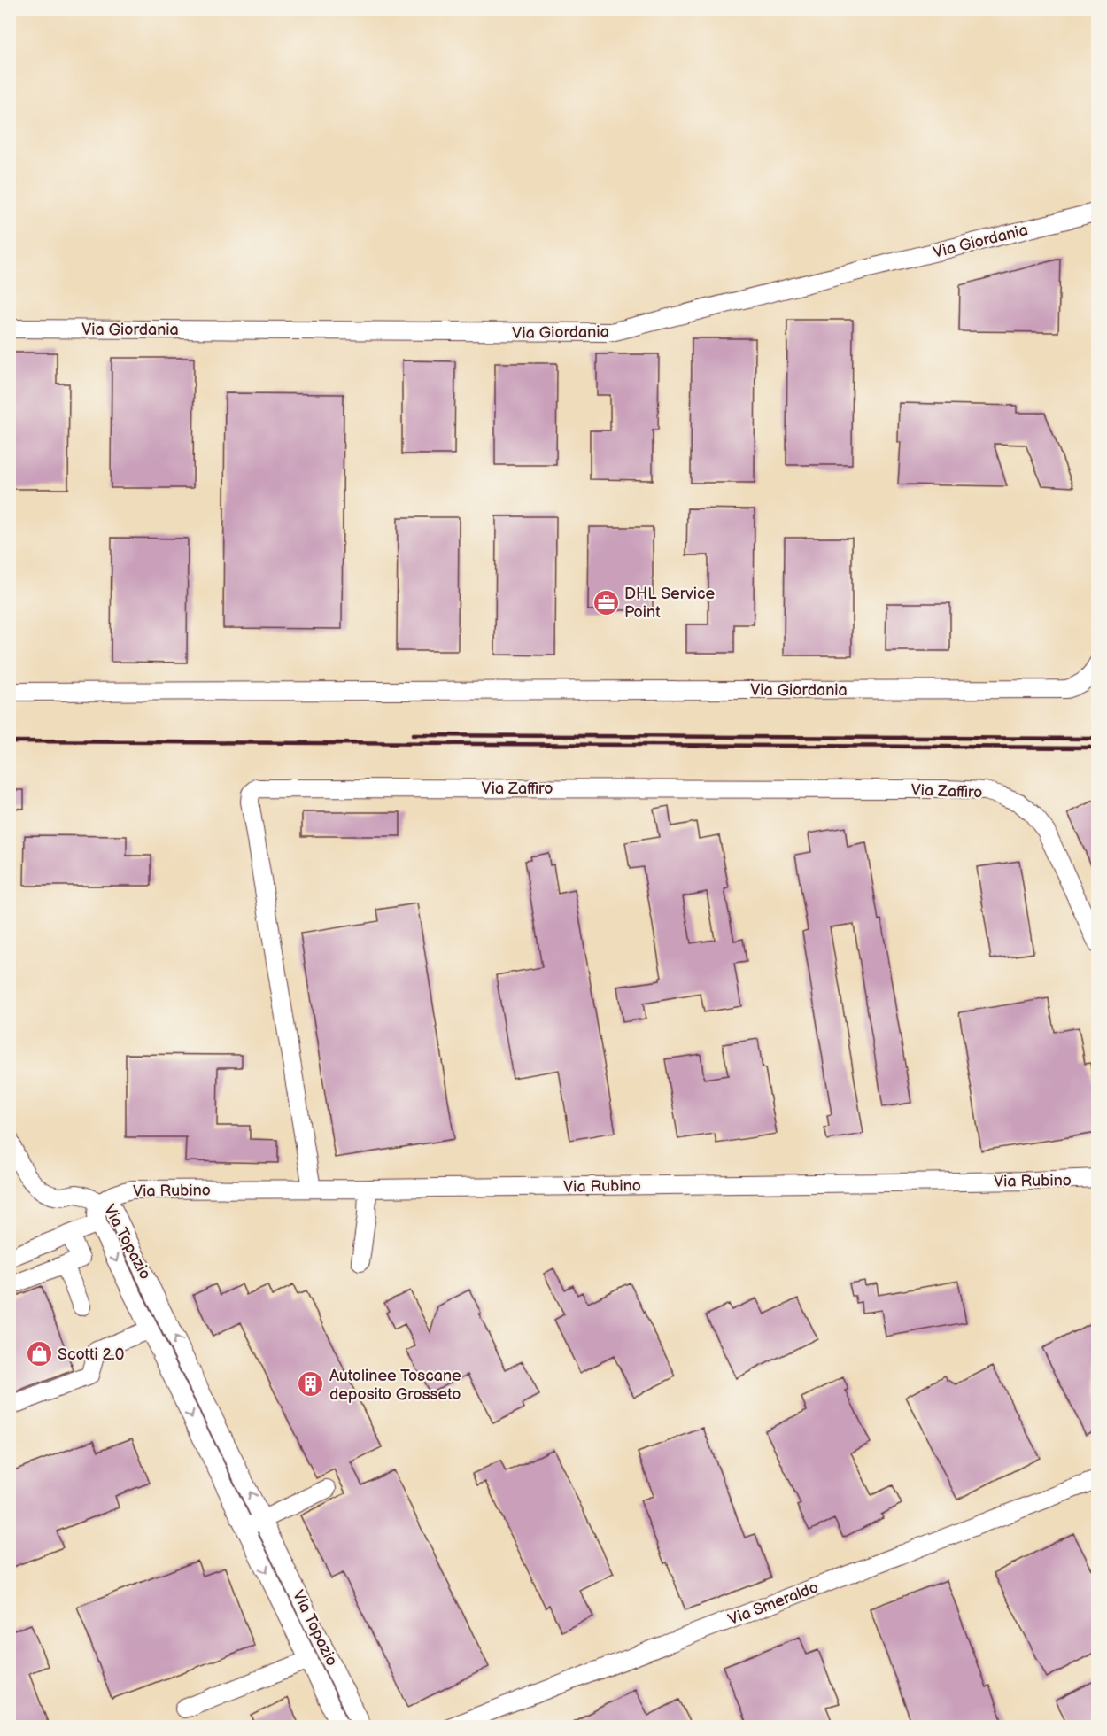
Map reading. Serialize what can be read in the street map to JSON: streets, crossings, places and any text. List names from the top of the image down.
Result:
{
  "streets": {
    "street": [
      "Via Giordania",
      "Via Zaffiro",
      "Via Rubino",
      "Via Topazio",
      "Via Smeraldo"
    ]
  },
  "crossings": [
    ["Via Zaffiro", "Via Rubino"],
    ["Via Rubino", "Via Topazio"]
  ],
  "places": {
    "office": ["DHL Service Point"],
    "shop": ["Scotti 2.0"],
    "building": ["Autolinee Toscane deposito Grosseto"]
  }
}
